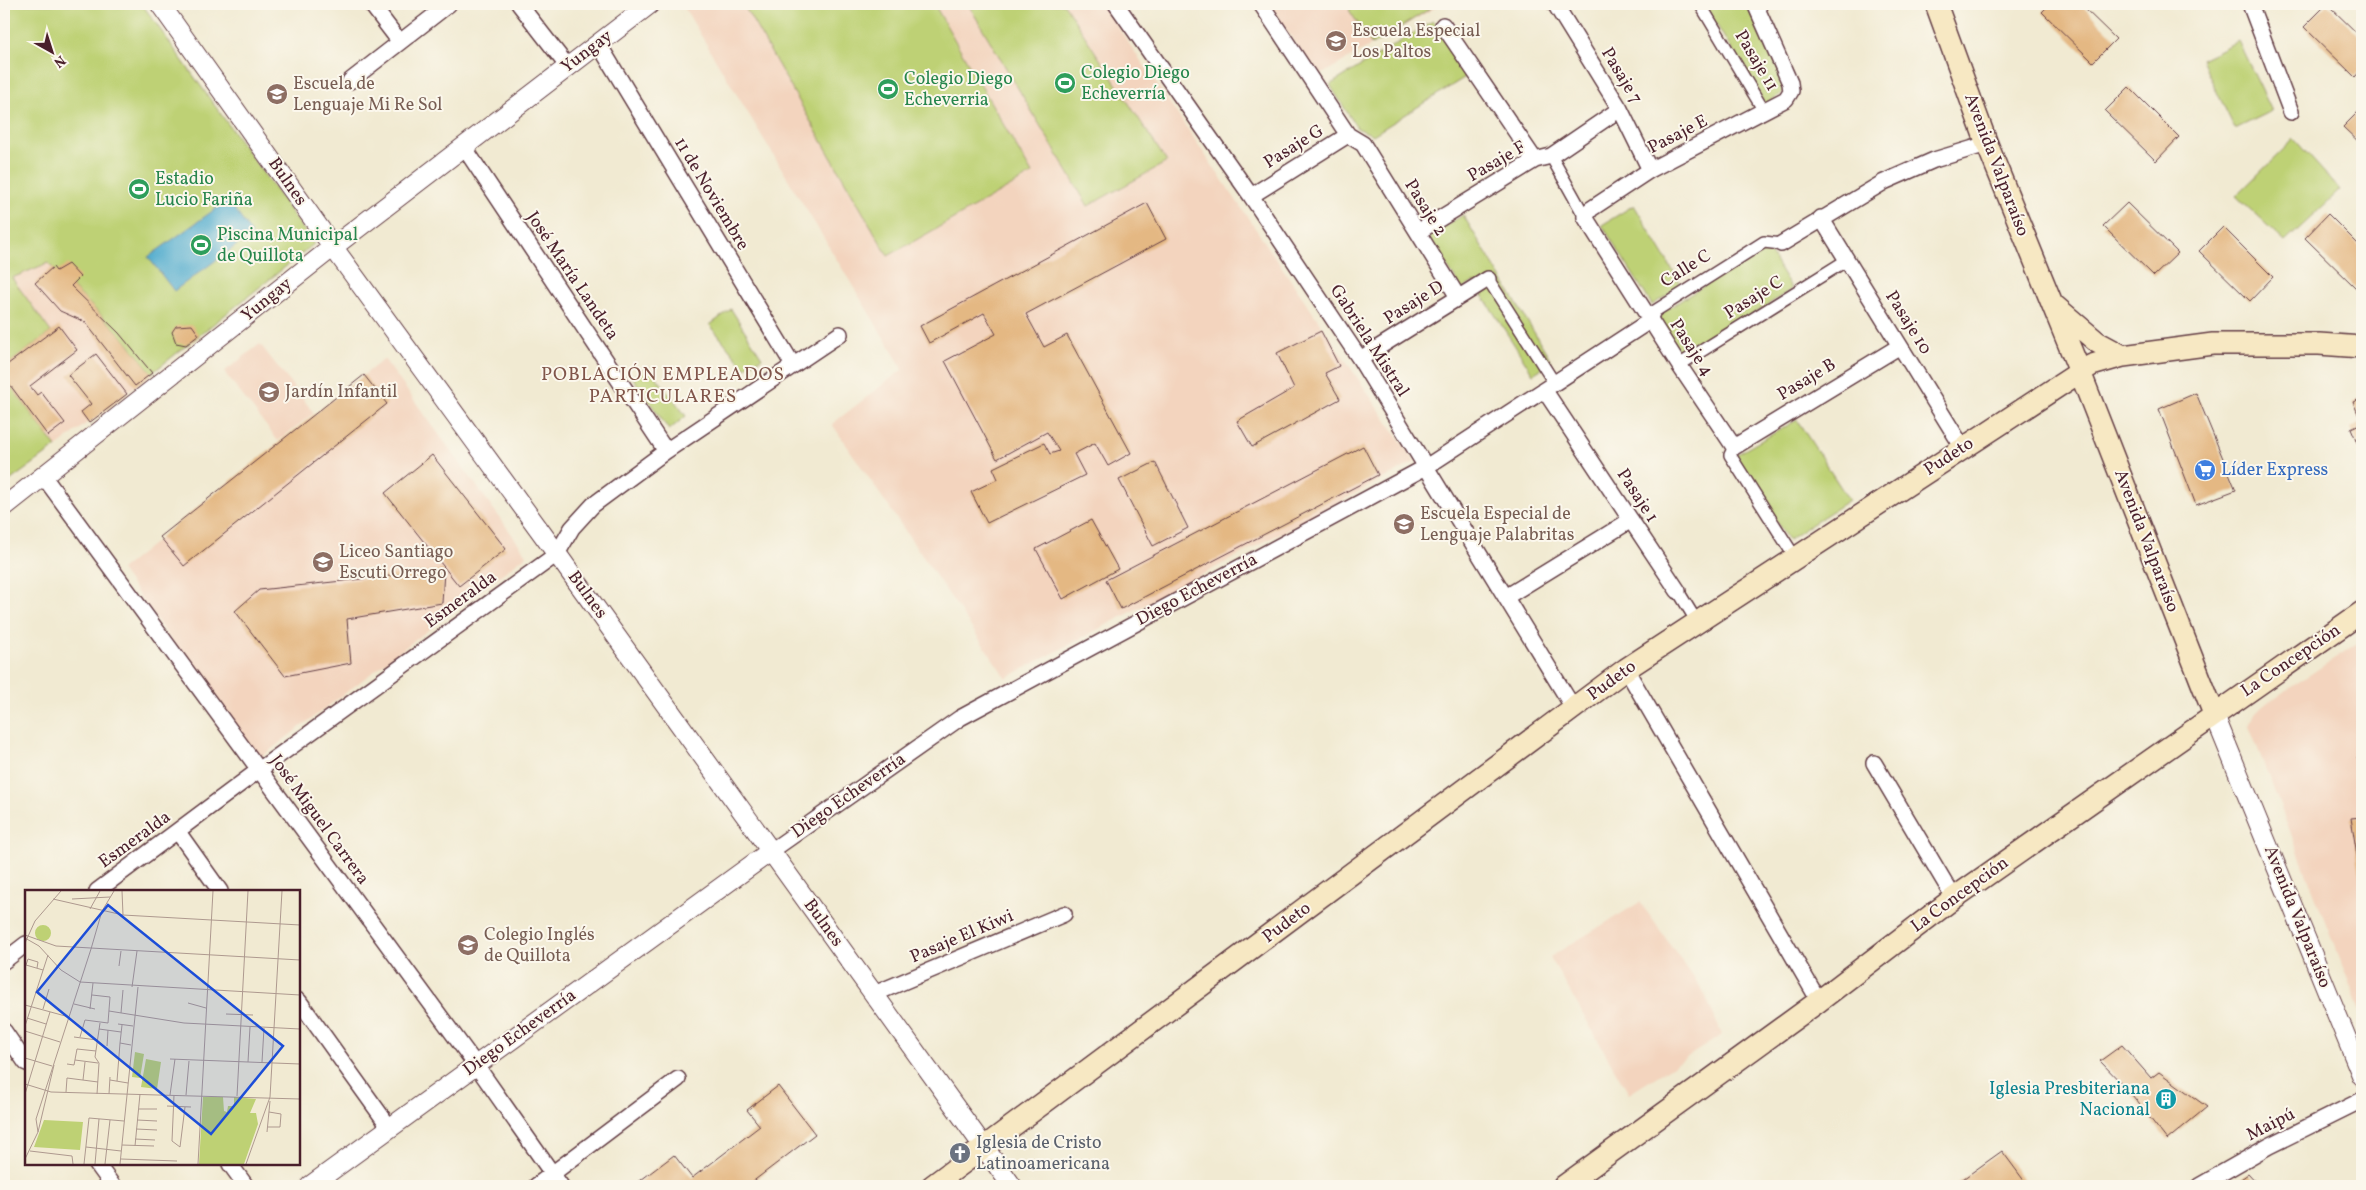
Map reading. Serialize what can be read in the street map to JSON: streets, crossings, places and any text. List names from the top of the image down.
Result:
{
  "streets": {
    "main road": ["Avenida Valparaíso", "Pudeto", "La Concepción"],
    "street": [
      "Yungay",
      "Pasaje 11",
      "Pasaje 7",
      "Pasaje E",
      "Pasaje G",
      "Pasaje F",
      "Bulnes",
      "11 de Noviembre",
      "Pasaje 2",
      "Calle C",
      "José María Landeta",
      "Pasaje C",
      "Pasaje D",
      "Pasaje 10",
      "Gabriela Mistral",
      "Pasaje 4",
      "Pasaje B",
      "Pasaje 1",
      "Diego Echeverría",
      "Esmeralda",
      "José Miguel Carrera",
      "Pasaje El Kiwi",
      "Maipú"
    ]
  },
  "crossings": [
    ["Yungay", "Bulnes"],
    ["Yungay", "11 de Noviembre"],
    ["Yungay", "José María Landeta"],
    ["Yungay", "José Miguel Carrera"],
    ["Pasaje 11", "Pasaje E"],
    ["Pasaje 7", "Pasaje E"],
    ["Pasaje 7", "Pasaje F"],
    ["Pasaje E", "Pasaje 4"],
    ["Pasaje G", "Pasaje 2"],
    ["Pasaje G", "Gabriela Mistral"],
    ["Pasaje F", "Pasaje 2"],
    ["Pasaje F", "Pasaje 4"],
    ["Avenida Valparaíso", "Calle C"],
    ["Avenida Valparaíso", "Pudeto"],
    ["Avenida Valparaíso", "La Concepción"],
    ["Bulnes", "Pudeto"],
    ["Bulnes", "Diego Echeverría"],
    ["Bulnes", "Esmeralda"],
    ["Bulnes", "Pasaje El Kiwi"],
    ["11 de Noviembre", "Esmeralda"],
    ["Pasaje 2", "Pasaje D"],
    ["Calle C", "Pasaje 10"],
    ["Calle C", "Gabriela Mistral"],
    ["Calle C", "Pasaje 4"],
    ["Calle C", "Pasaje 1"],
    ["Calle C", "Diego Echeverría"],
    ["José María Landeta", "Esmeralda"],
    ["Pasaje C", "Pasaje 10"],
    ["Pasaje C", "Pasaje 4"],
    ["Pasaje D", "Gabriela Mistral"],
    ["Pasaje D", "Pasaje 1"],
    ["Pasaje 10", "Pasaje B"],
    ["Pasaje 10", "Pudeto"],
    ["Gabriela Mistral", "Pudeto"],
    ["Gabriela Mistral", "Diego Echeverría"],
    ["Pasaje 4", "Pasaje B"],
    ["Pasaje 4", "Pudeto"],
    ["Pudeto", "Pasaje 1"],
    ["Diego Echeverría", "José Miguel Carrera"],
    ["Esmeralda", "José Miguel Carrera"]
  ],
  "districts": ["POBLACIÓN EMPLEADOS PARTICULARES"],
  "places": {
    "school or university": [
      "Escuela Especial Los Paltos",
      "Escuela de Lenguaje Mi Re Sol",
      "Jardín Infantil",
      "Escuela Especial de Lenguaje Palabritas",
      "Liceo Santiago Escuti Orrego",
      "Colegio Inglés de Quillota"
    ],
    "sports": [
      "Colegio Diego Echeverría",
      "Colegio Diego Echeverria",
      "Estadio Lucio Fariña",
      "Piscina Municipal de Quillota"
    ],
    "supermarket": ["Líder Express"],
    "building": ["Iglesia Presbiteriana Nacional"],
    "church": ["Iglesia de Cristo Latinoamericana"]
  },
  "north": "bottom right"
}
